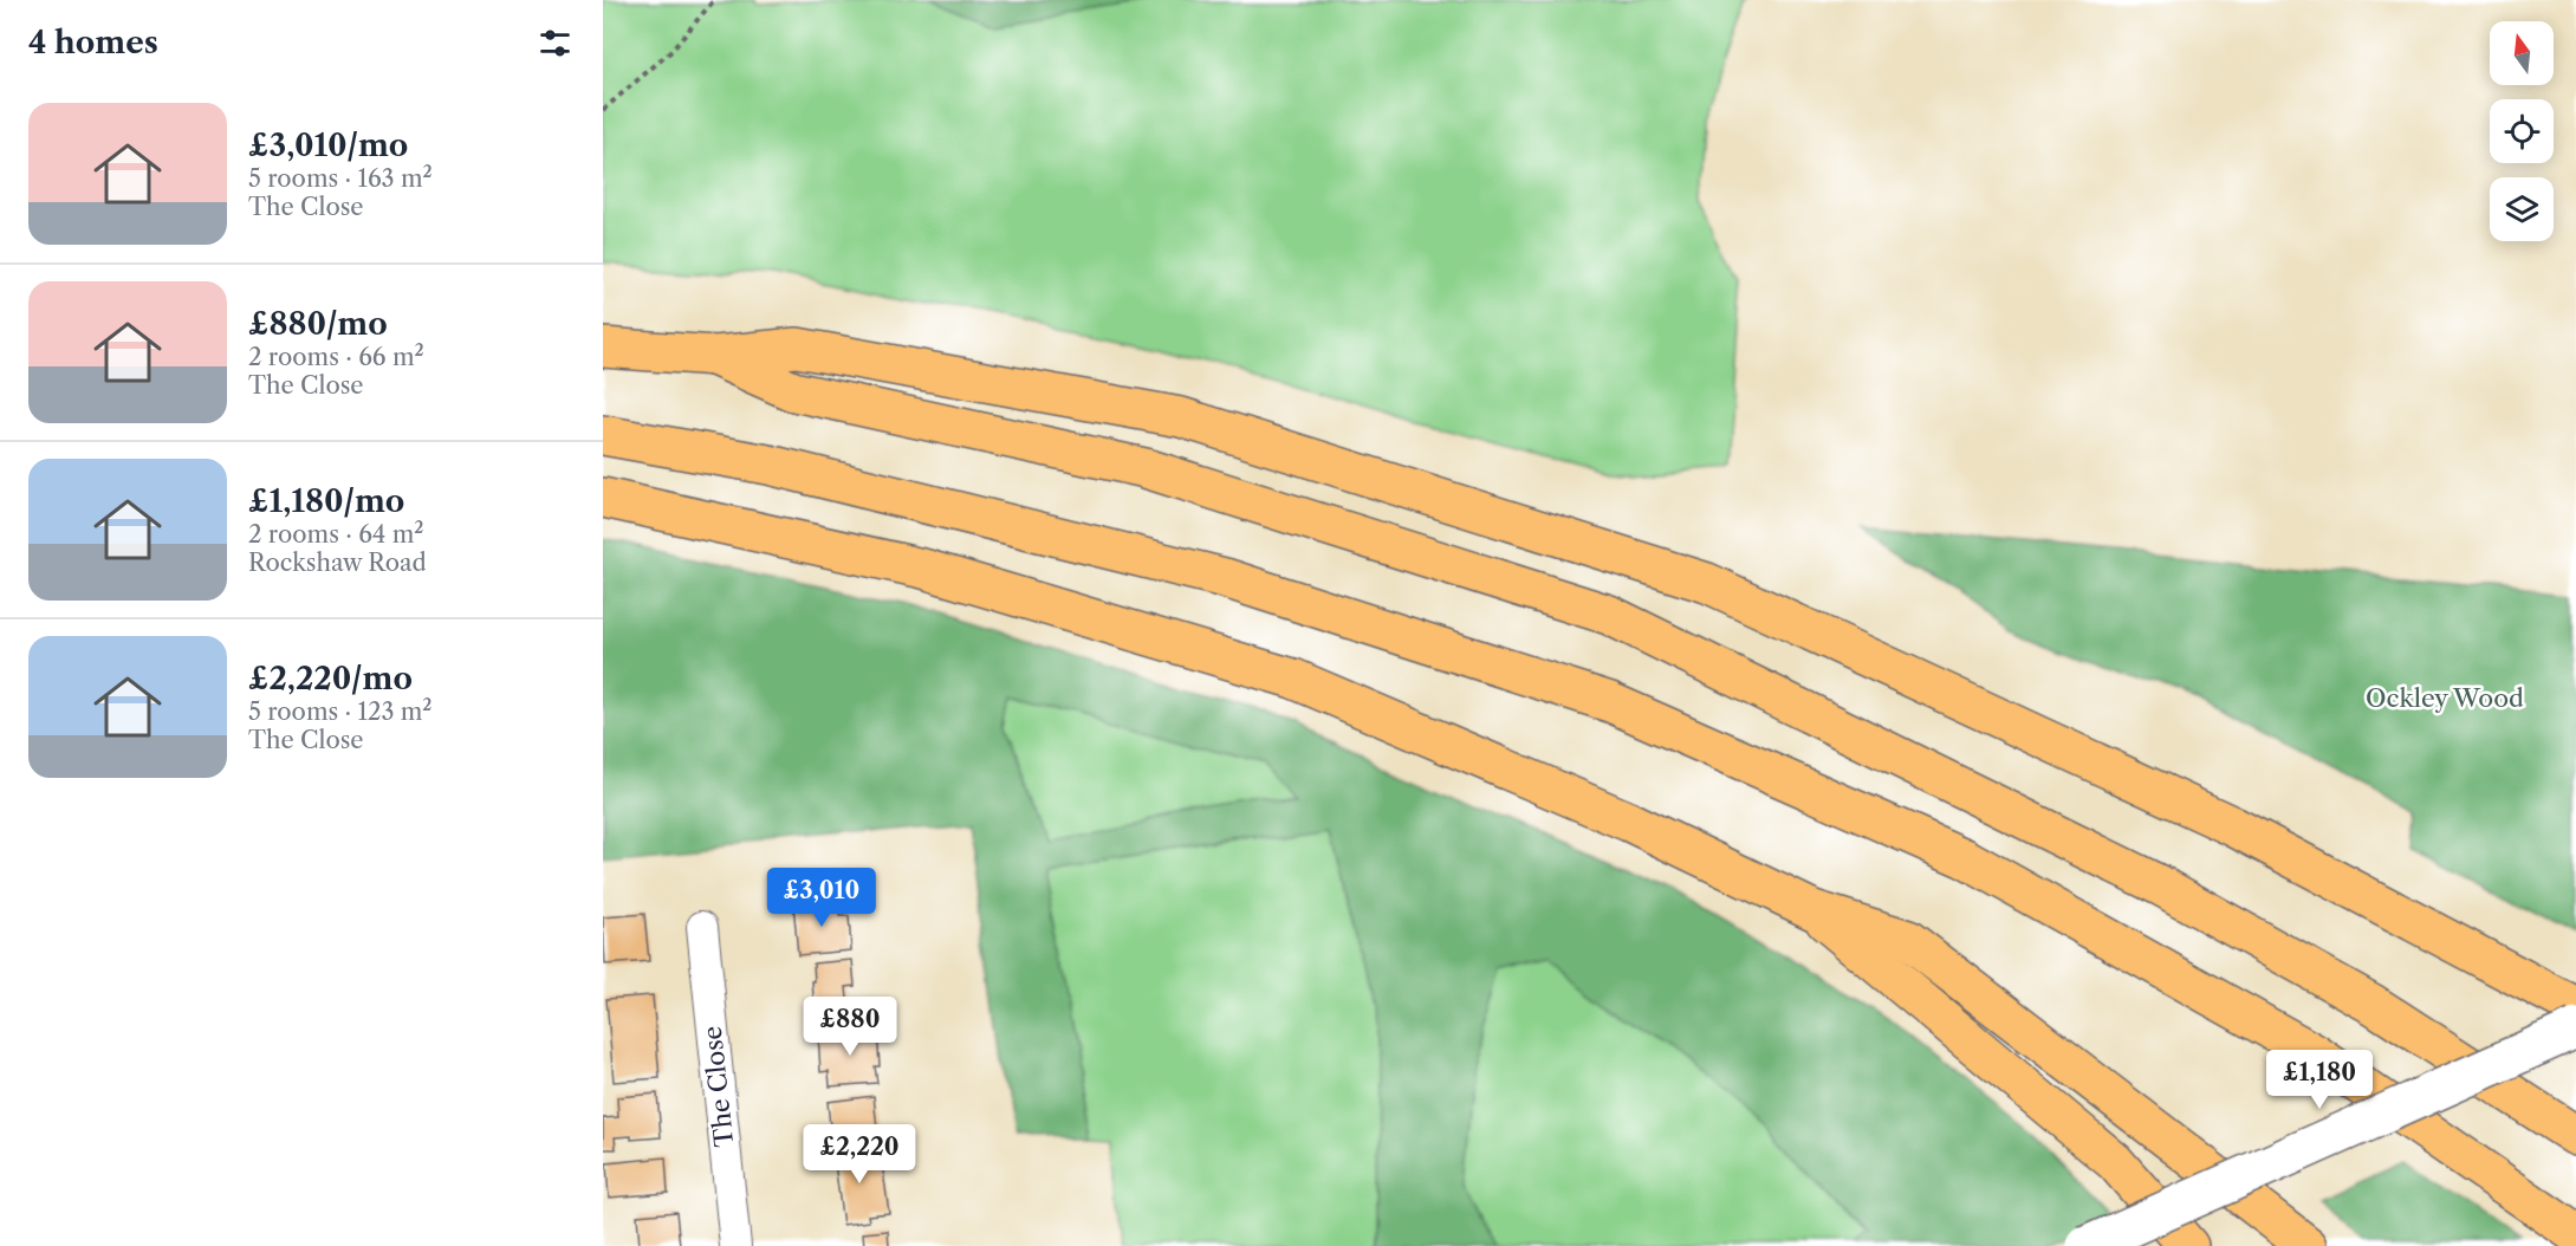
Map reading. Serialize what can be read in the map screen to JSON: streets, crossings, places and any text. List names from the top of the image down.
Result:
{
  "streets": {
    "street": ["The Close"]
  },
  "parks": ["Ockley Wood"],
  "north": "top",
  "page": {
    "heading": "4 homes",
    "list": [
      {
        "name": "£3,010/mo",
        "note": "5 rooms · 163 m² · The Close"
      },
      {
        "name": "£880/mo",
        "note": "2 rooms · 66 m² · The Close"
      },
      {
        "name": "£1,180/mo",
        "note": "2 rooms · 64 m² · Rockshaw Road"
      },
      {
        "name": "£2,220/mo",
        "note": "5 rooms · 123 m² · The Close"
      }
    ],
    "price": [
      "£3,010",
      "£880",
      "£1,180",
      "£2,220"
    ]
  }
}
